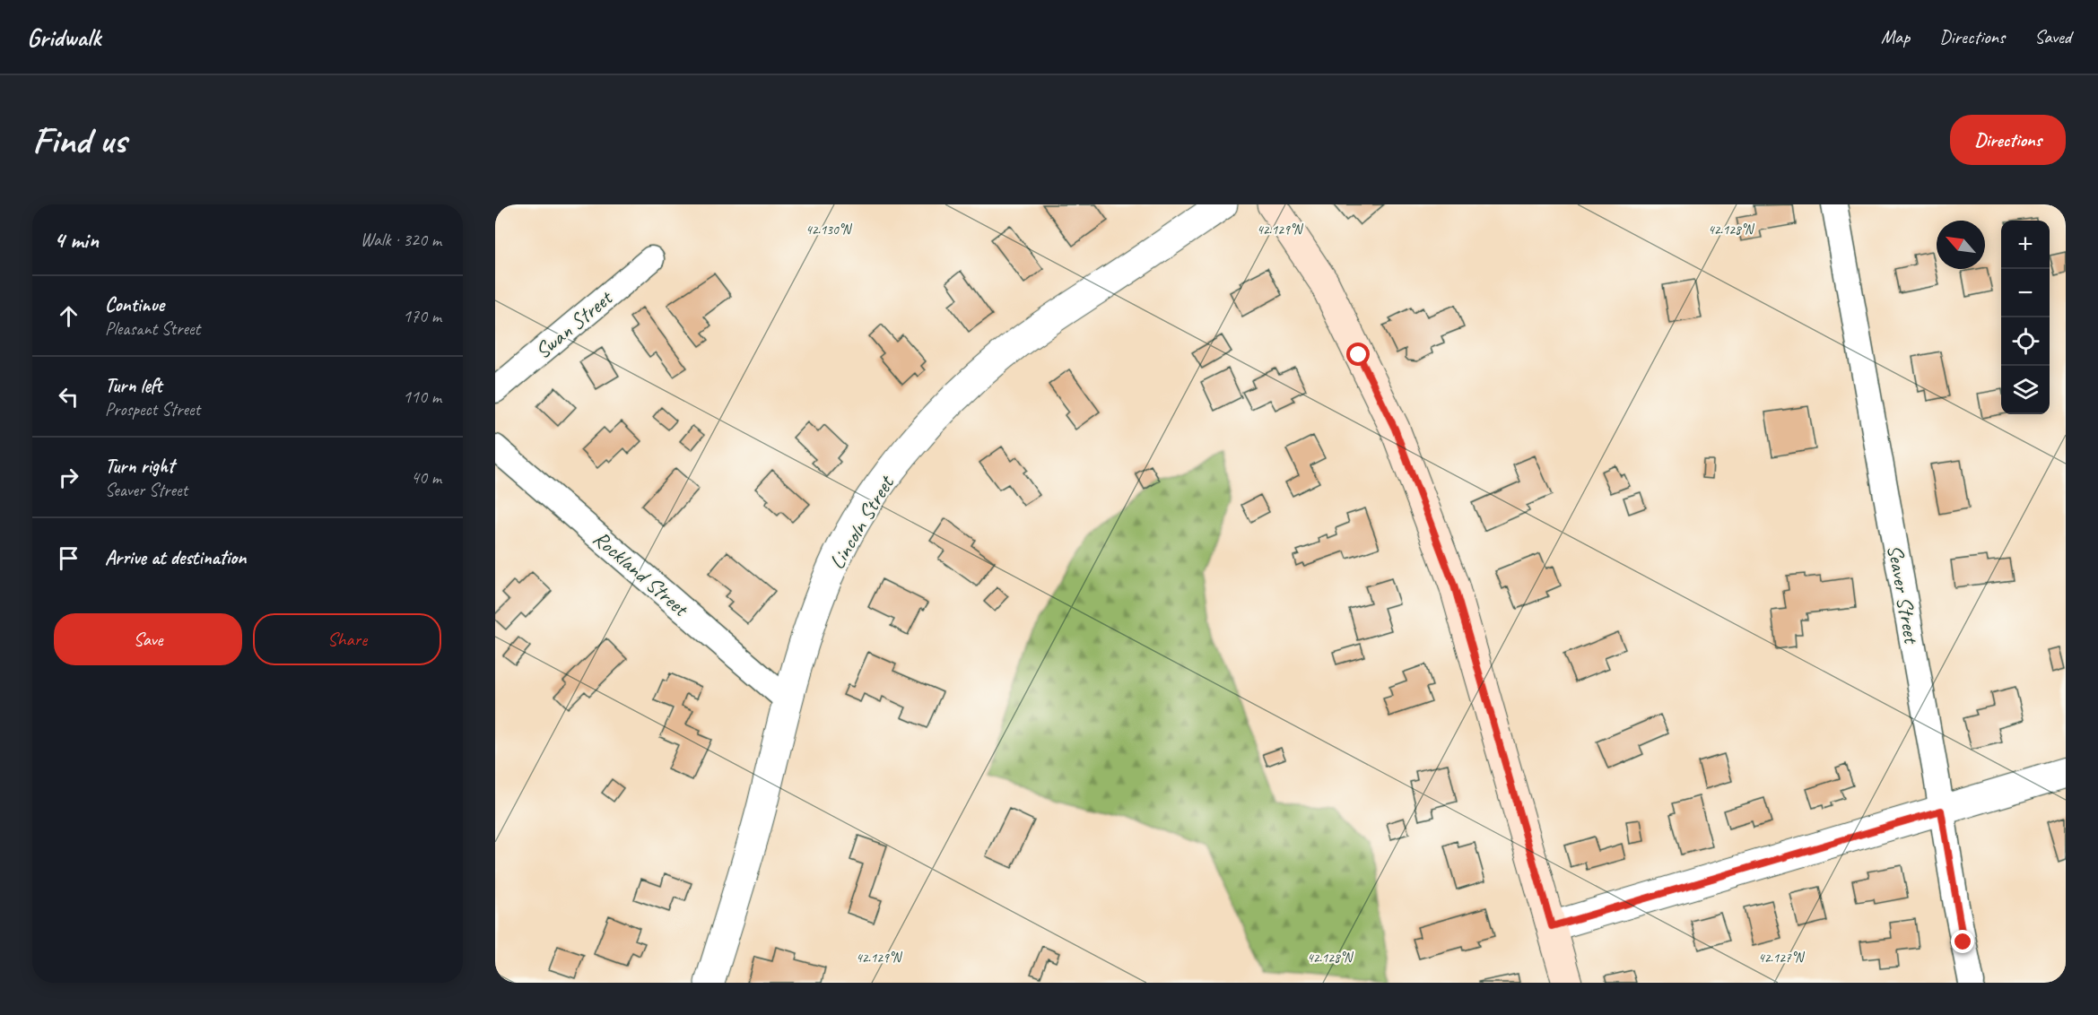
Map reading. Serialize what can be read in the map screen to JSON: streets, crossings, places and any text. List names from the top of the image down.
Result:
{
  "streets": {
    "street": [
      "Swan Street",
      "Lincoln Street",
      "Rockland Street",
      "Seaver Street"
    ]
  },
  "crossings": [
    ["Lincoln Street", "Rockland Street"]
  ],
  "north": "top left",
  "page": {
    "header": "Gridwalk",
    "nav": ["Map", "Directions", "Saved"],
    "buttons": [
      "Directions",
      ["Save", "Share"]
    ],
    "title": "Find us",
    "heading": ["4 min", "Walk · 320 m"],
    "map_buttons": ["+", "−"],
    "list": [
      ["Continue", "Pleasant Street", "170 m"],
      ["Turn left", "Prospect Street", "110 m"],
      ["Turn right", "Seaver Street", "40 m"],
      "Arrive at destination"
    ]
  },
  "coordinates": [
    "42.130°N",
    "42.129°N",
    "42.128°N",
    "42.127°N"
  ]
}
